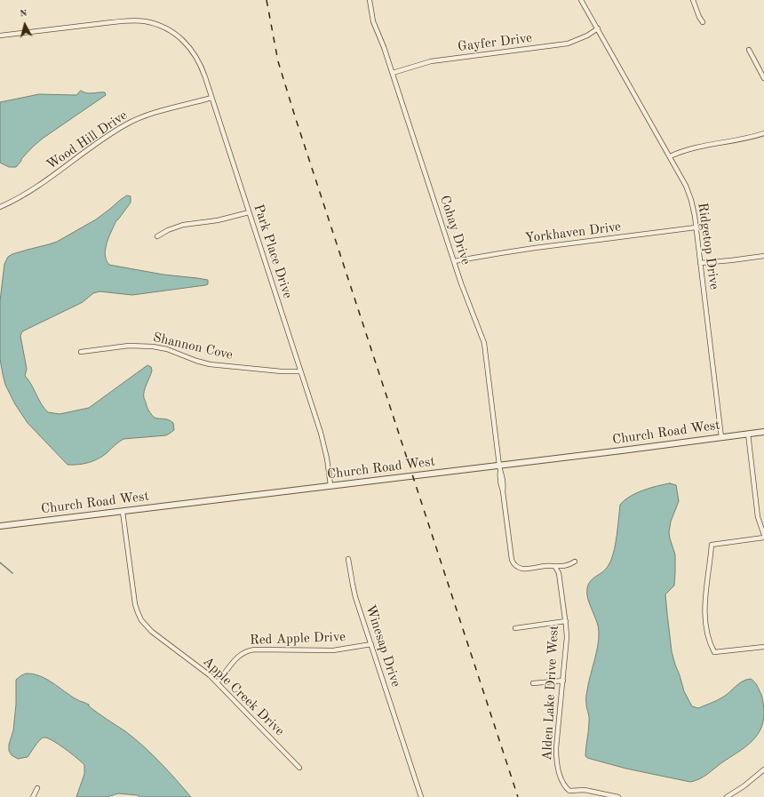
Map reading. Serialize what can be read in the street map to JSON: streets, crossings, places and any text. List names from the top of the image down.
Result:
{
  "streets": {
    "street": [
      "Gayfer Drive",
      "Wood Hill Drive",
      "Cohay Drive",
      "Yorkhaven Drive",
      "Ridgetop Drive",
      "Park Place Drive",
      "Shannon Cove",
      "Church Road West",
      "Red Apple Drive",
      "Winesap Drive",
      "Alden Lake Drive West",
      "Apple Creek Drive"
    ]
  },
  "crossings": [
    ["Gayfer Drive", "Cohay Drive"],
    ["Gayfer Drive", "Ridgetop Drive"],
    ["Wood Hill Drive", "Park Place Drive"],
    ["Cohay Drive", "Yorkhaven Drive"],
    ["Cohay Drive", "Church Road West"],
    ["Cohay Drive", "Alden Lake Drive West"],
    ["Yorkhaven Drive", "Ridgetop Drive"],
    ["Ridgetop Drive", "Church Road West"],
    ["Park Place Drive", "Shannon Cove"],
    ["Park Place Drive", "Church Road West"],
    ["Church Road West", "Apple Creek Drive"],
    ["Red Apple Drive", "Winesap Drive"],
    ["Red Apple Drive", "Apple Creek Drive"]
  ],
  "north": "top"
}
